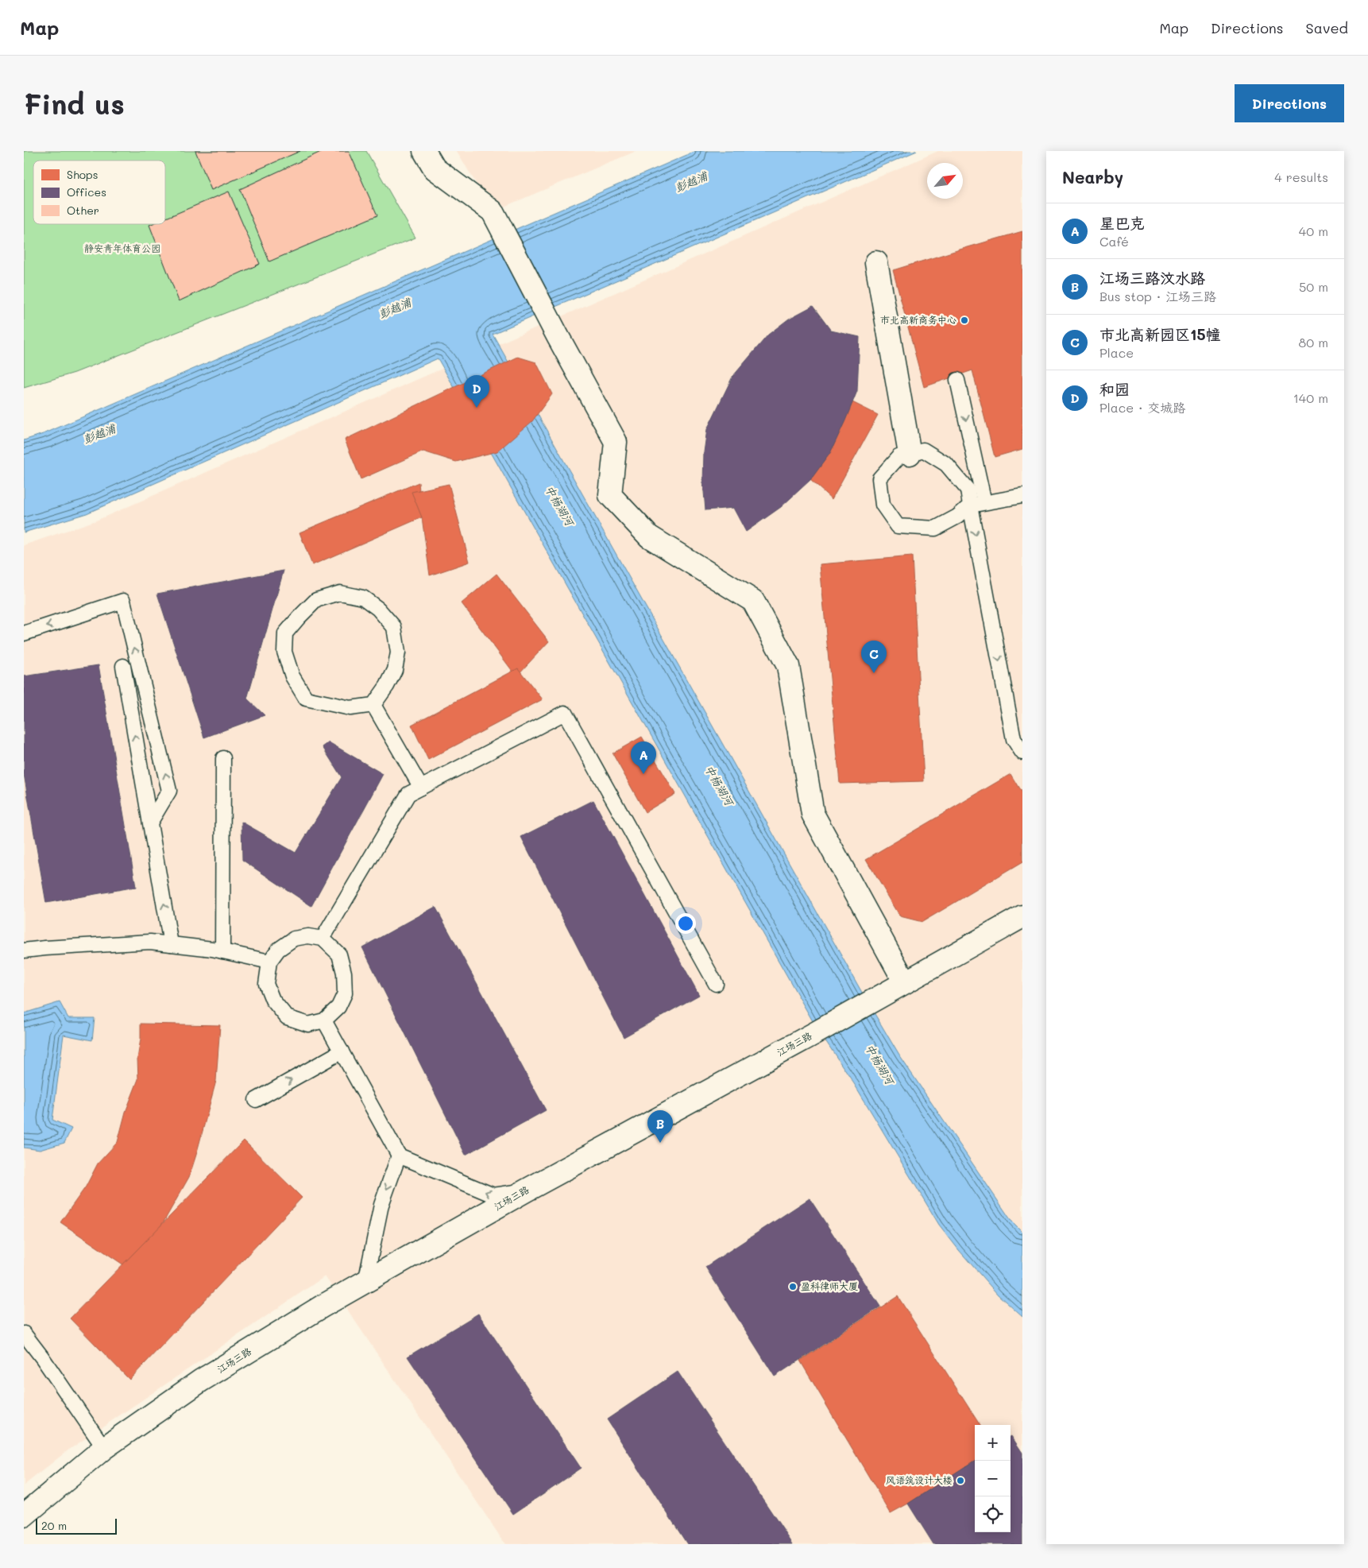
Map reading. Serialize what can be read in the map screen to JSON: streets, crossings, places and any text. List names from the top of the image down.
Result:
{
  "streets": {
    "street": ["江场三路"]
  },
  "water": ["彭越浦", "中杨湖河"],
  "parks": ["静安青年体育公园"],
  "places": ["市北高新商务中心", "盈科律师大厦", "风语筑设计大楼"],
  "legend": ["Shops", "Offices", "Other"],
  "scale_bar": "20 m",
  "north": "top right",
  "page": {
    "header": "Map",
    "nav": ["Map", "Directions", "Saved"],
    "buttons": "Directions",
    "title": "Find us",
    "heading": ["Nearby", "4 results"],
    "list": [
      {
        "mark": "A",
        "name": "星巴克",
        "note": "Café",
        "value": "40 m"
      },
      {
        "mark": "B",
        "name": "江场三路汶水路",
        "note": "Bus stop · 江场三路",
        "value": "50 m"
      },
      {
        "mark": "C",
        "name": "市北高新园区15幢",
        "note": "Place",
        "value": "80 m"
      },
      {
        "mark": "D",
        "name": "和园",
        "note": "Place · 交城路",
        "value": "140 m"
      }
    ],
    "pins": [
      "D",
      "C",
      "A",
      "B"
    ],
    "map_buttons": ["+", "−"],
    "scale": "20 m"
  }
}
